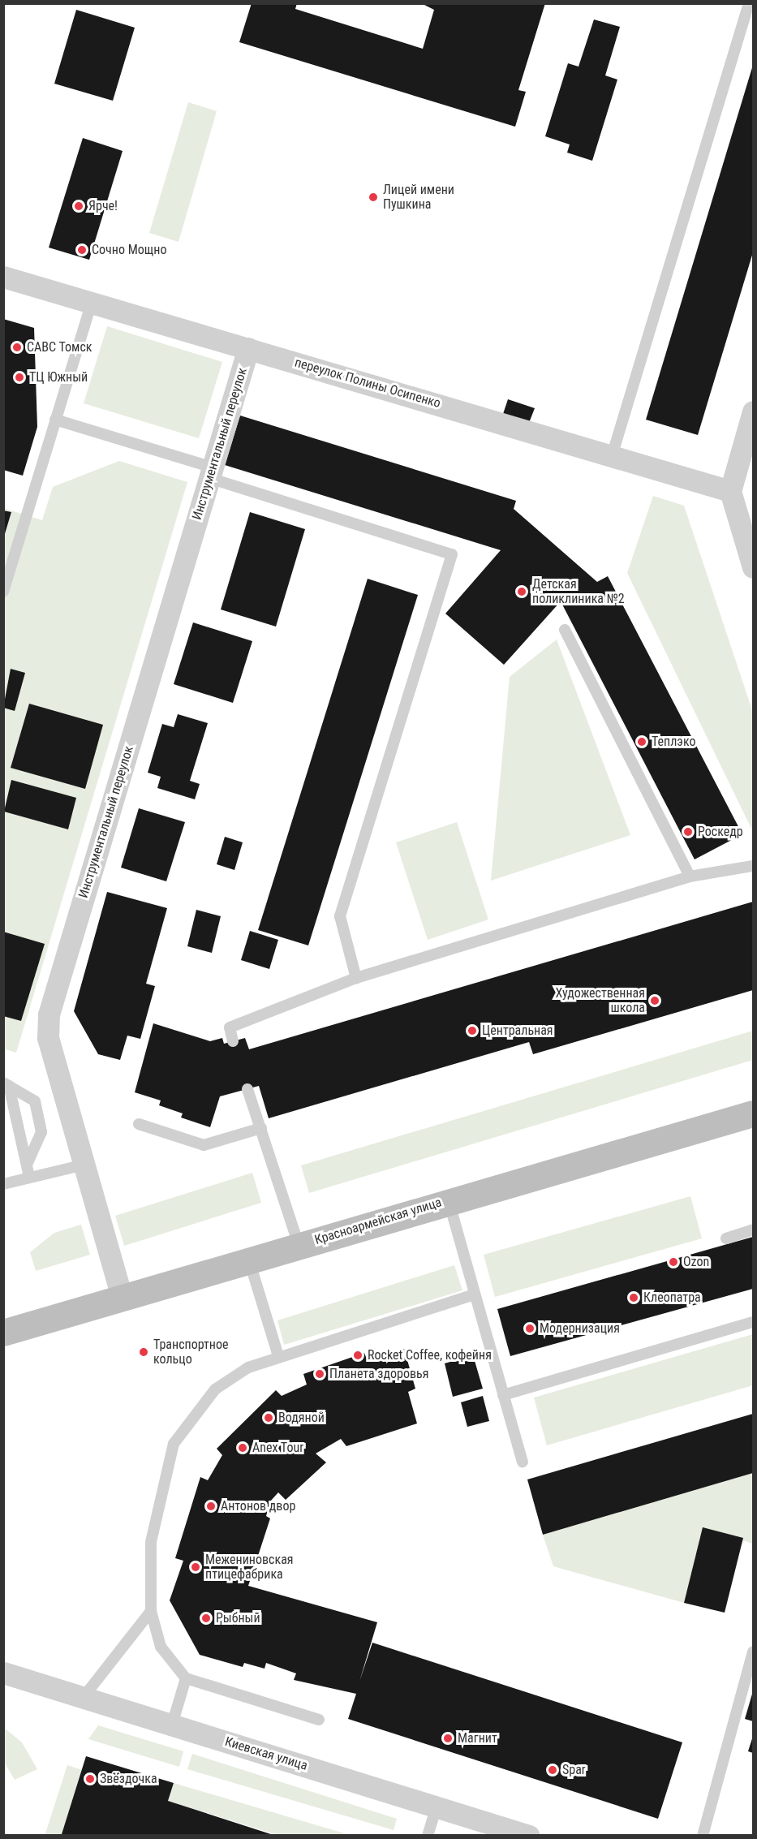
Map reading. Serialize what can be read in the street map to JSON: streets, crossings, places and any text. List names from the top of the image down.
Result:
{
  "streets": {
    "main road": ["Красноармейская улица"],
    "street": ["переулок Полины Осипенко", "Инструментальный переулок", "Киевская улица"]
  },
  "crossings": [
    ["переулок Полины Осипенко", "Инструментальный переулок"],
    ["Инструментальный переулок", "Красноармейская улица"]
  ],
  "places": [
    "Лицей имени Пушкина",
    "Ярче!",
    "Сочно Мощно",
    "САВС Томск",
    "ТЦ Южный",
    "Детская поликлиника №2",
    "Теплэко",
    "Роскедр",
    "Художественная школа",
    "Центральная",
    "Ozon",
    "Клеопатра",
    "Модернизация",
    "Транспортное кольцо",
    "Rocket Coffee, кофейня",
    "Планета здоровья",
    "Водяной",
    "Anex Tour",
    "Антонов двор",
    "Межениновская птицефабрика",
    "Рыбный",
    "Магнит",
    "Spar",
    "Звёздочка"
  ]
}
